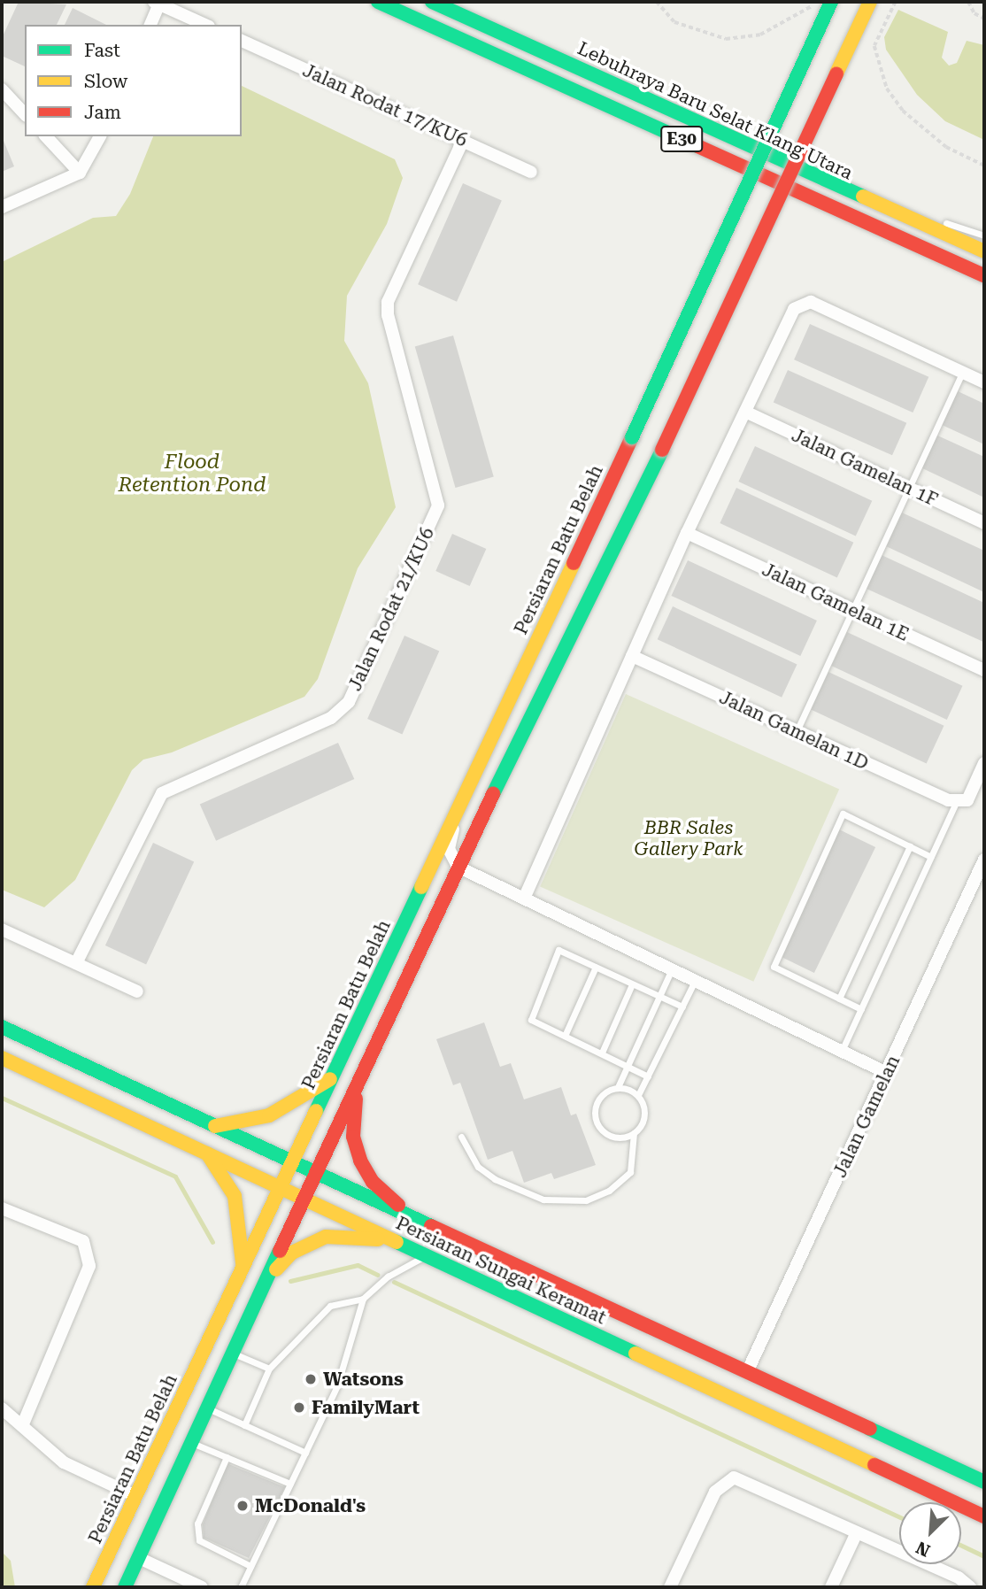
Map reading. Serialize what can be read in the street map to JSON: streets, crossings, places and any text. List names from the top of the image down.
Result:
{
  "streets": {
    "main road": [
      "Lebuhraya Baru Selat Klang Utara",
      "E30",
      "Persiaran Batu Belah",
      "Persiaran Sungai Keramat"
    ],
    "street": [
      "Jalan Rodat 17/KU6",
      "Jalan Gamelan 1F",
      "Jalan Gamelan 1E",
      "Jalan Rodat 21/KU6",
      "Jalan Gamelan 1D",
      "Jalan Gamelan"
    ]
  },
  "crossings": [
    ["Jalan Rodat 17/KU6", "Jalan Rodat 21/KU6"],
    ["Persiaran Batu Belah", "Persiaran Sungai Keramat"],
    ["Jalan Gamelan", "Persiaran Sungai Keramat"]
  ],
  "water": ["Flood Retention Pond"],
  "parks": ["BBR Sales Gallery Park"],
  "places": ["Watsons", "FamilyMart", "McDonald's"],
  "legend": ["Fast", "Slow", "Jam"],
  "north": "bottom left"
}
